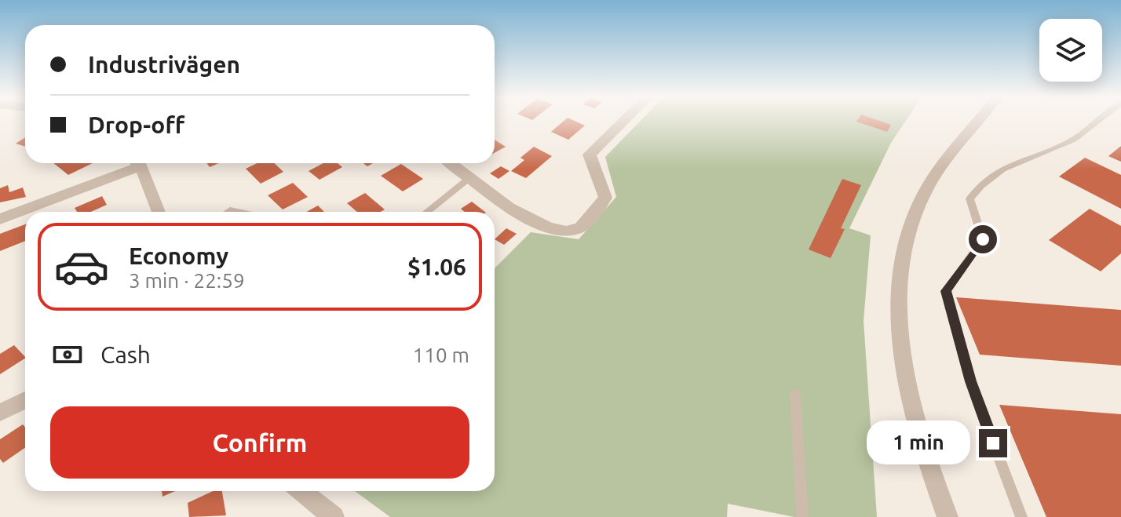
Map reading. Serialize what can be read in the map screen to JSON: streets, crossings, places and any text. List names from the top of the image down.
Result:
{
  "page": {
    "banner": ["Industrivägen", "Drop-off"],
    "list": [
      {
        "name": "Economy",
        "note": "3 min · 22:59",
        "value": "$1.06"
      }
    ],
    "pay": ["Cash", "110 m"],
    "buttons": "Confirm",
    "bubble": "1 min"
  }
}
